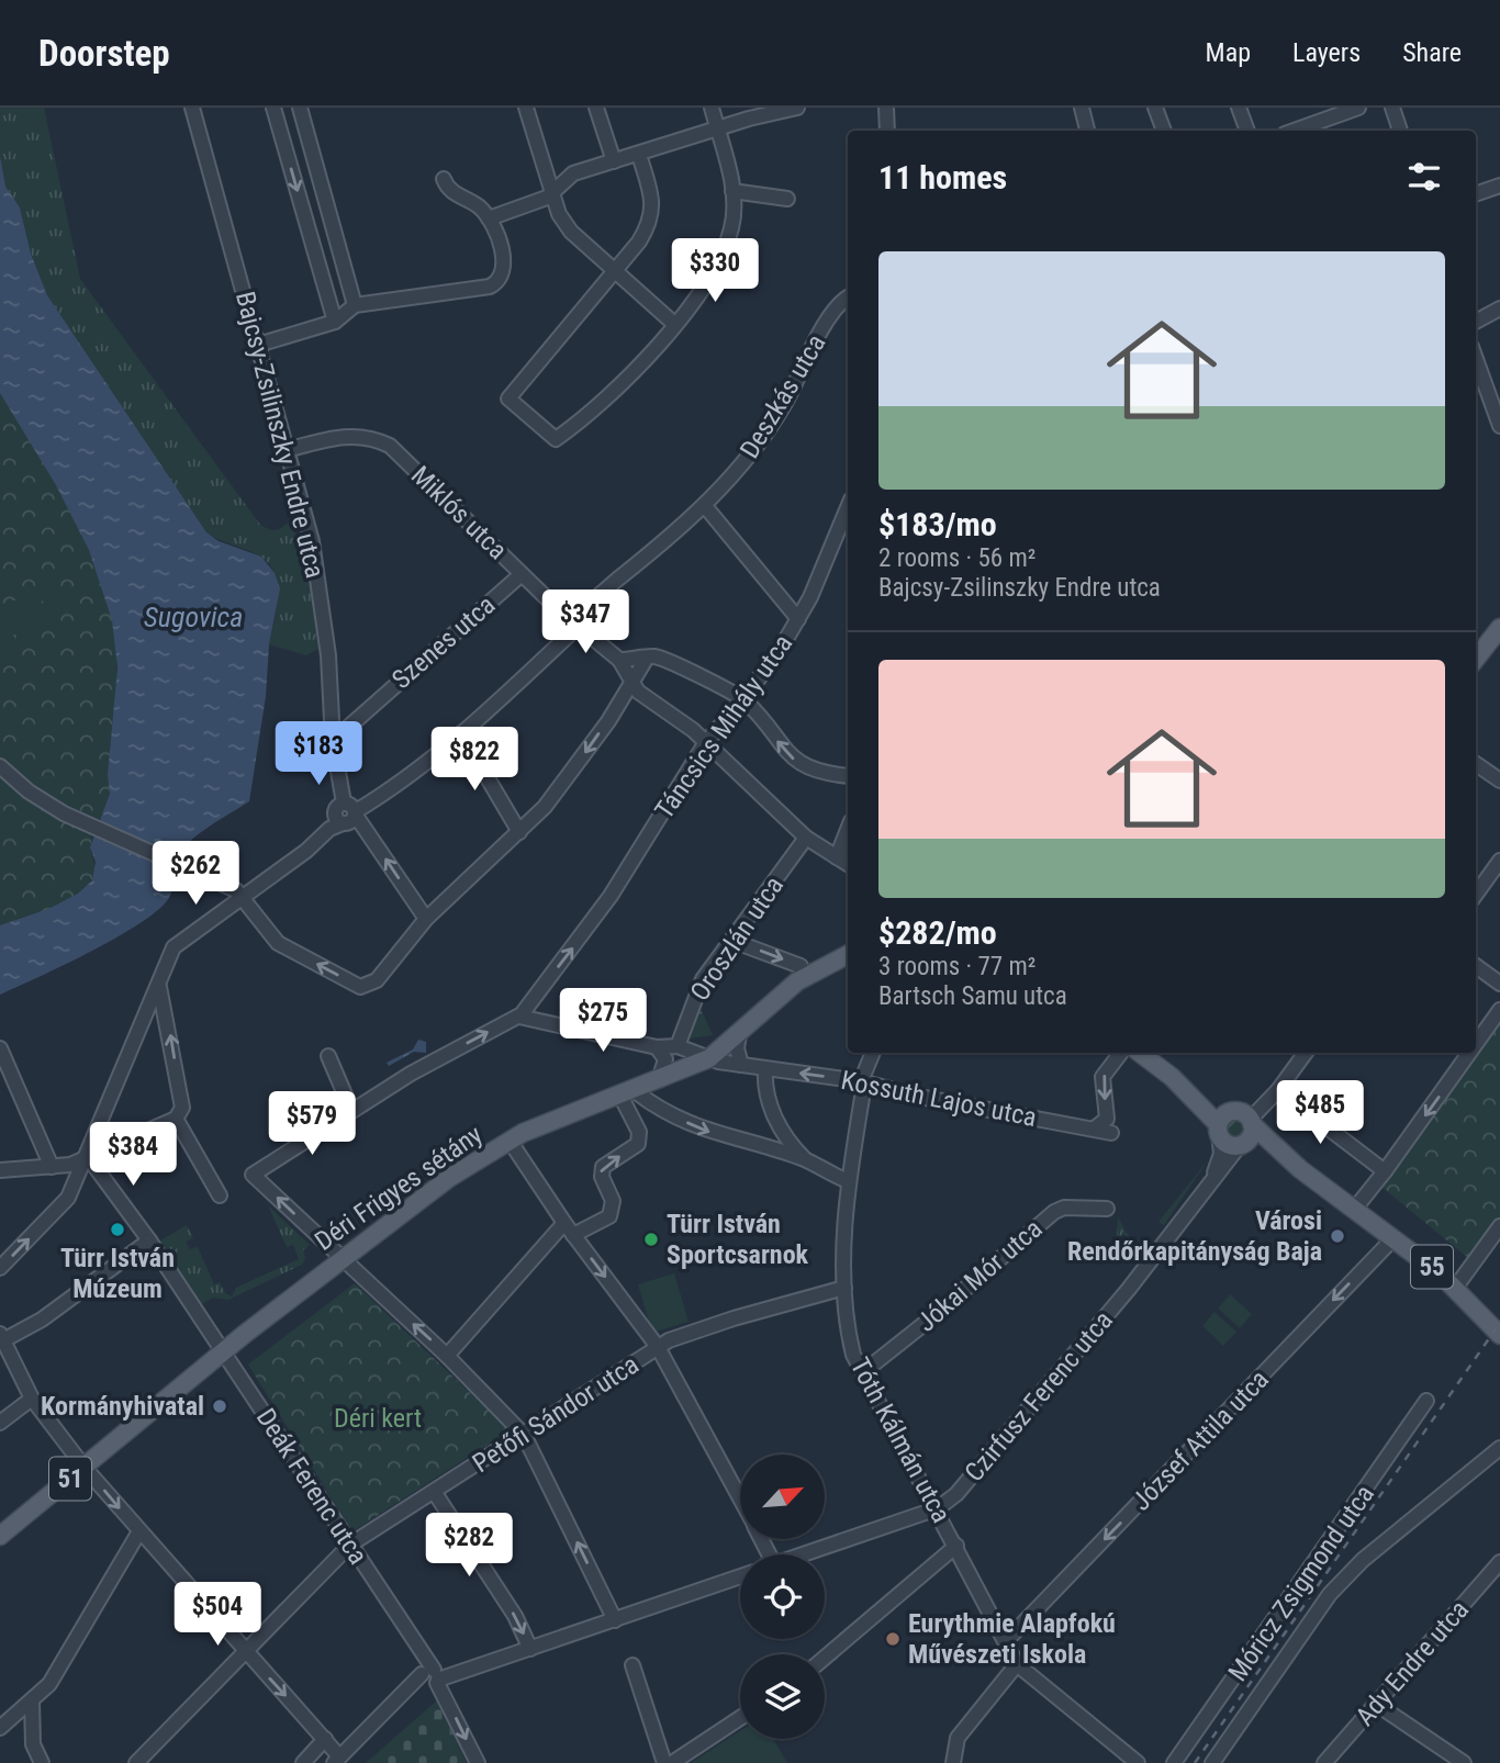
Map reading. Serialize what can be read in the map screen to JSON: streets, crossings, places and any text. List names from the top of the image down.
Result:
{
  "streets": {
    "main road": ["Déri Frigyes sétány", "55", "51"],
    "street": [
      "Deszkás utca",
      "Bajcsy-Zsilinszky Endre utca",
      "Miklós utca",
      "Szenes utca",
      "Táncsics Mihály utca",
      "Oroszlán utca",
      "Kossuth Lajos utca",
      "Jókai Mór utca",
      "Czirfusz Ferenc utca",
      "Petőfi Sándor utca",
      "Tóth Kálmán utca",
      "József Attila utca",
      "Deák Ferenc utca",
      "Móricz Zsigmond utca",
      "Ady Endre utca"
    ]
  },
  "crossings": [
    ["Deszkás utca", "Miklós utca"],
    ["Bajcsy-Zsilinszky Endre utca", "Miklós utca"],
    ["Bajcsy-Zsilinszky Endre utca", "Szenes utca"],
    ["Miklós utca", "Szenes utca"],
    ["Miklós utca", "Táncsics Mihály utca"],
    ["Miklós utca", "Oroszlán utca"],
    ["Oroszlán utca", "Kossuth Lajos utca"],
    ["Kossuth Lajos utca", "Tóth Kálmán utca"],
    ["Kossuth Lajos utca", "51"],
    ["Déri Frigyes sétány", "51"],
    ["Déri Frigyes sétány", "Deák Ferenc utca"],
    ["55", "József Attila utca"],
    ["Jókai Mór utca", "Tóth Kálmán utca"],
    ["Czirfusz Ferenc utca", "Tóth Kálmán utca"],
    ["Petőfi Sándor utca", "Tóth Kálmán utca"],
    ["Petőfi Sándor utca", "Deák Ferenc utca"],
    ["Tóth Kálmán utca", "József Attila utca"],
    ["51", "Deák Ferenc utca"]
  ],
  "one_way": ["József Attila utca"],
  "water": ["Sugovica"],
  "parks": ["Déri kert"],
  "places": [
    "Türr István Múzeum",
    "Városi Rendőrkapitányság Baja",
    "Türr István Sportcsarnok",
    "Kormányhivatal",
    "Eurythmie Alapfokú Művészeti Iskola"
  ],
  "north": "top right",
  "page": {
    "header": "Doorstep",
    "nav": ["Map", "Layers", "Share"],
    "heading": "11 homes",
    "list": [
      {
        "name": "$183/mo",
        "note": "2 rooms · 56 m² · Bajcsy-Zsilinszky Endre utca"
      },
      {
        "name": "$282/mo",
        "note": "3 rooms · 77 m² · Bartsch Samu utca"
      }
    ],
    "price": [
      "$330",
      "$347",
      "$183",
      "$822",
      "$262",
      "$275",
      "$485",
      "$579",
      "$384",
      "$282",
      "$504"
    ]
  }
}
